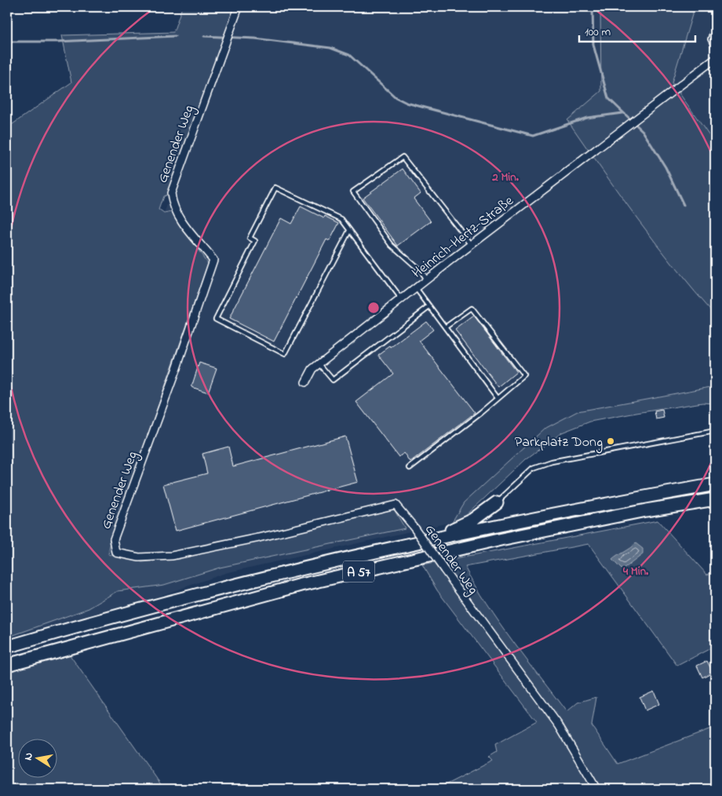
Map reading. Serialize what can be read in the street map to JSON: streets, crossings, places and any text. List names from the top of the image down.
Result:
{
  "streets": {
    "highway": ["A 57"],
    "street": ["Genender Weg", "Heinrich-Hertz-Straße"]
  },
  "places": ["Parkplatz Dong"],
  "scale_bar": "100 m",
  "north": "left",
  "rings": ["2 Min.", "4 Min."]
}
